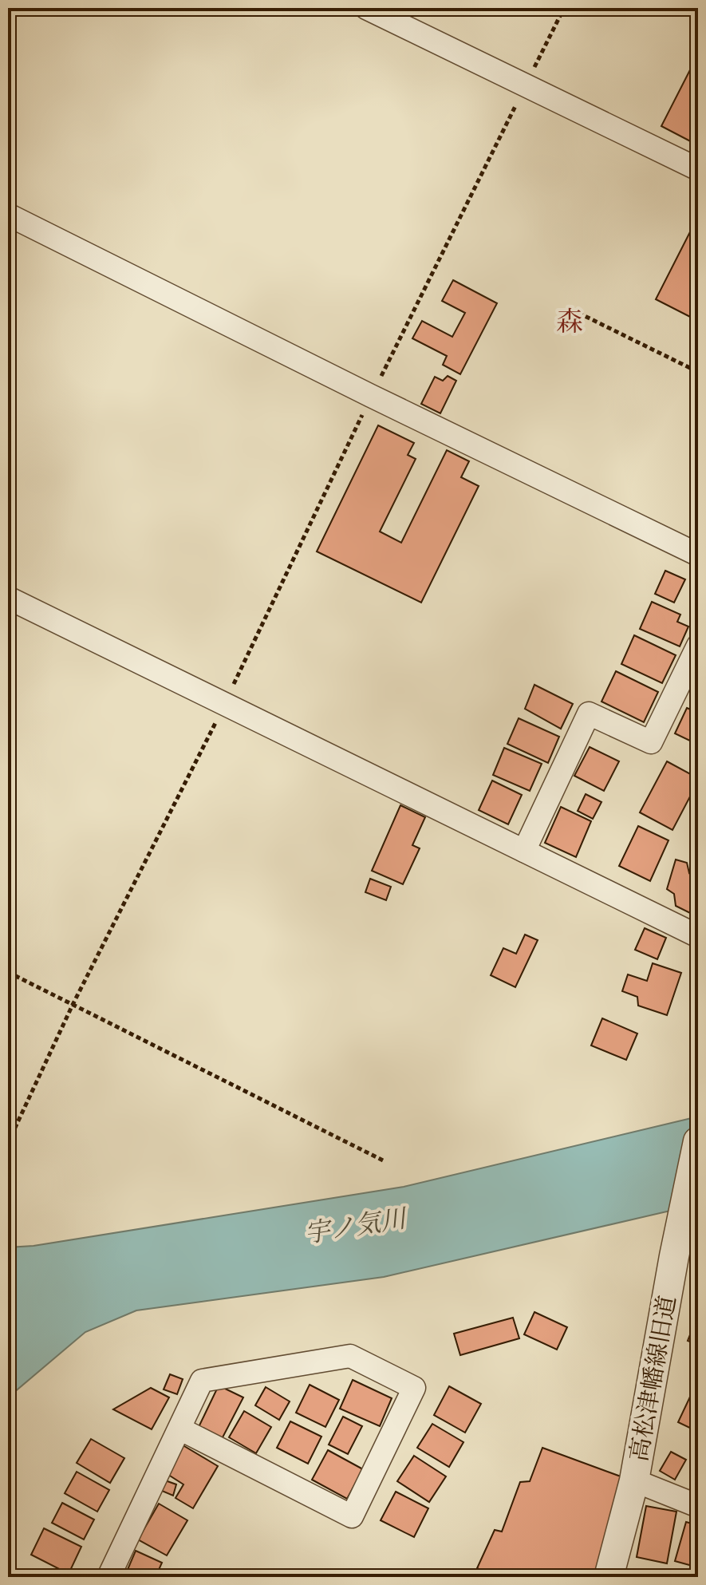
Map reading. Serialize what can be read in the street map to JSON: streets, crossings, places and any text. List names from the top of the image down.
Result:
{
  "streets": {
    "street": ["高松津幡線旧道"]
  },
  "districts": ["森"],
  "water": ["宇ノ気川"]
}
